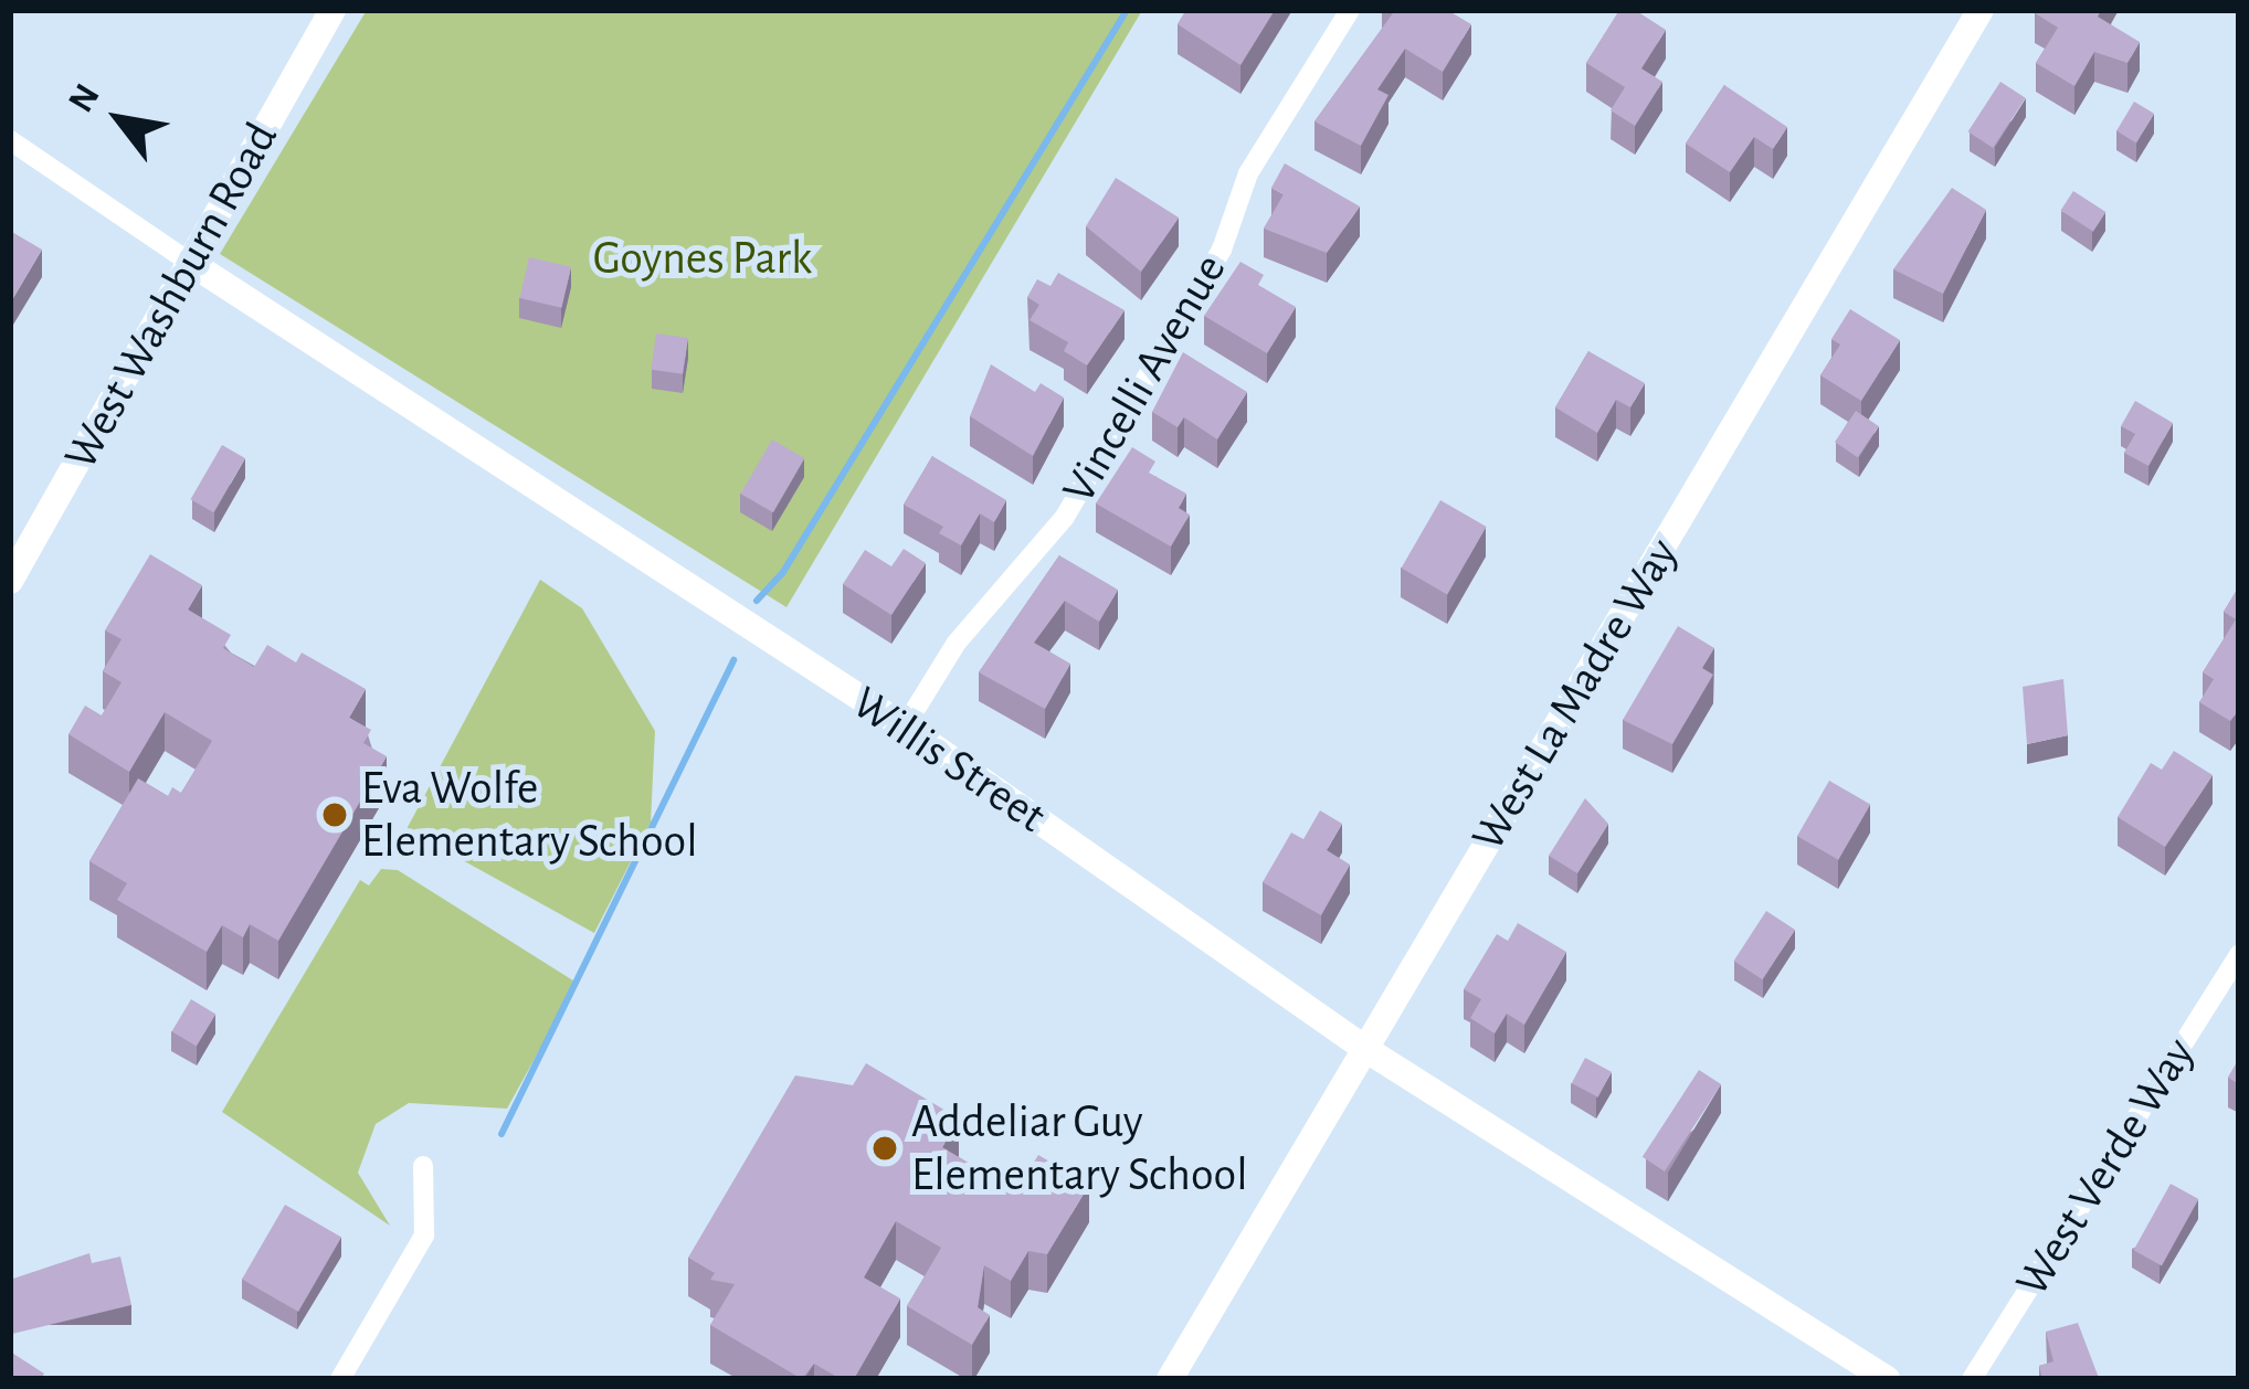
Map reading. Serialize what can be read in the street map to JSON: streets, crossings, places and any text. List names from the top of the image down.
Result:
{
  "streets": {
    "street": [
      "West Washburn Road",
      "Vincelli Avenue",
      "West La Madre Way",
      "Willis Street",
      "West Verde Way"
    ]
  },
  "crossings": [
    ["West Washburn Road", "Willis Street"],
    ["Vincelli Avenue", "Willis Street"],
    ["West La Madre Way", "Willis Street"]
  ],
  "parks": ["Goynes Park"],
  "places": ["Eva Wolfe Elementary School", "Addeliar Guy Elementary School"],
  "north": "top left"
}
